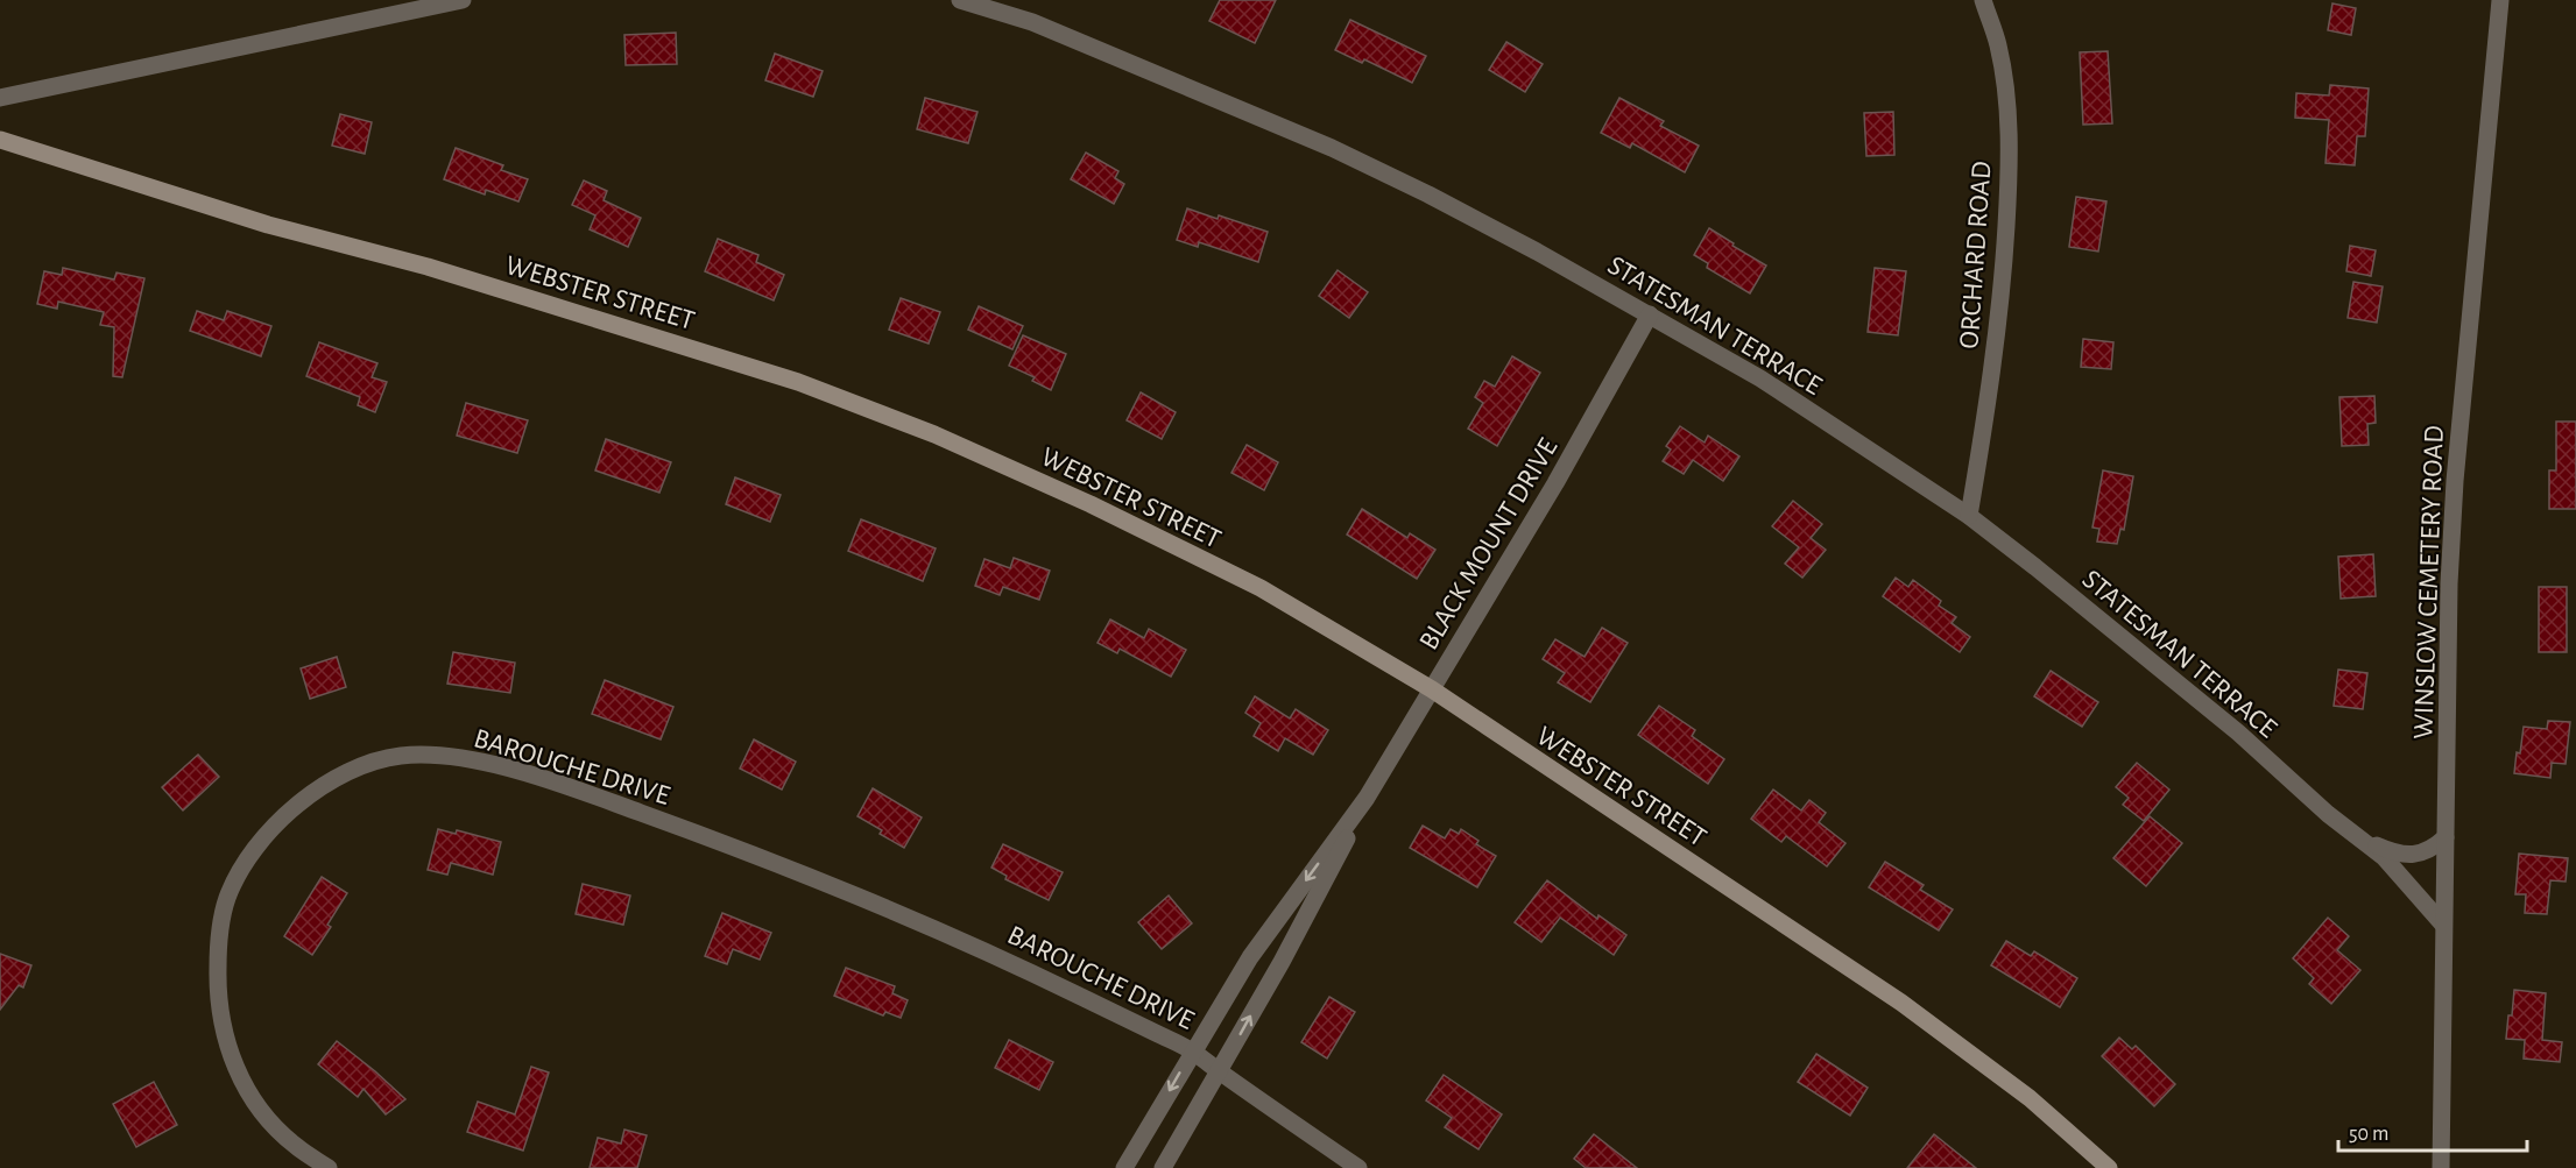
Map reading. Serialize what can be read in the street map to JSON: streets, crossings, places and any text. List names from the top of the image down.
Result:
{
  "streets": {
    "street": [
      "ORCHARD ROAD",
      "WEBSTER STREET",
      "STATESMAN TERRACE",
      "BLACK MOUNT DRIVE",
      "WINSLOW CEMETERY ROAD",
      "BAROUCHE DRIVE"
    ]
  },
  "crossings": [
    ["ORCHARD ROAD", "STATESMAN TERRACE"],
    ["WEBSTER STREET", "BLACK MOUNT DRIVE"],
    ["STATESMAN TERRACE", "BLACK MOUNT DRIVE"],
    ["STATESMAN TERRACE", "WINSLOW CEMETERY ROAD"],
    ["BLACK MOUNT DRIVE", "BAROUCHE DRIVE"]
  ],
  "scale_bar": "50 m"
}
